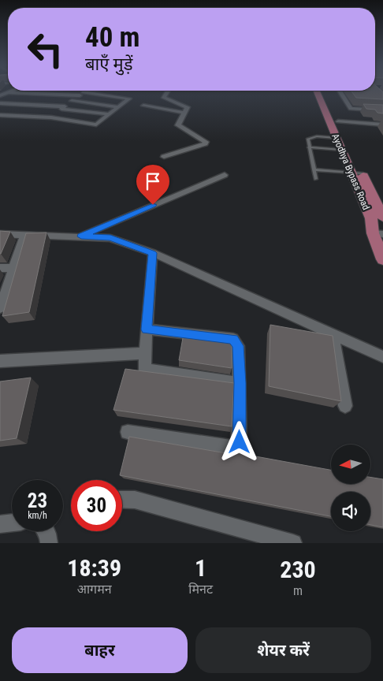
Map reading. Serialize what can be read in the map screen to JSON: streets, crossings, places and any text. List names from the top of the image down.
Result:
{
  "streets": {
    "main road": ["Ayodhya Bypass Road"]
  },
  "north": "left",
  "page": {
    "turn": ["40 m", "बाएँ मुड़ें"],
    "speed": "23 km/h",
    "limit": "30",
    "eta": [
      "18:39",
      "आगमन",
      "1",
      "मिनट",
      "230",
      "m"
    ],
    "buttons": ["बाहर", "शेयर करें"]
  }
}
